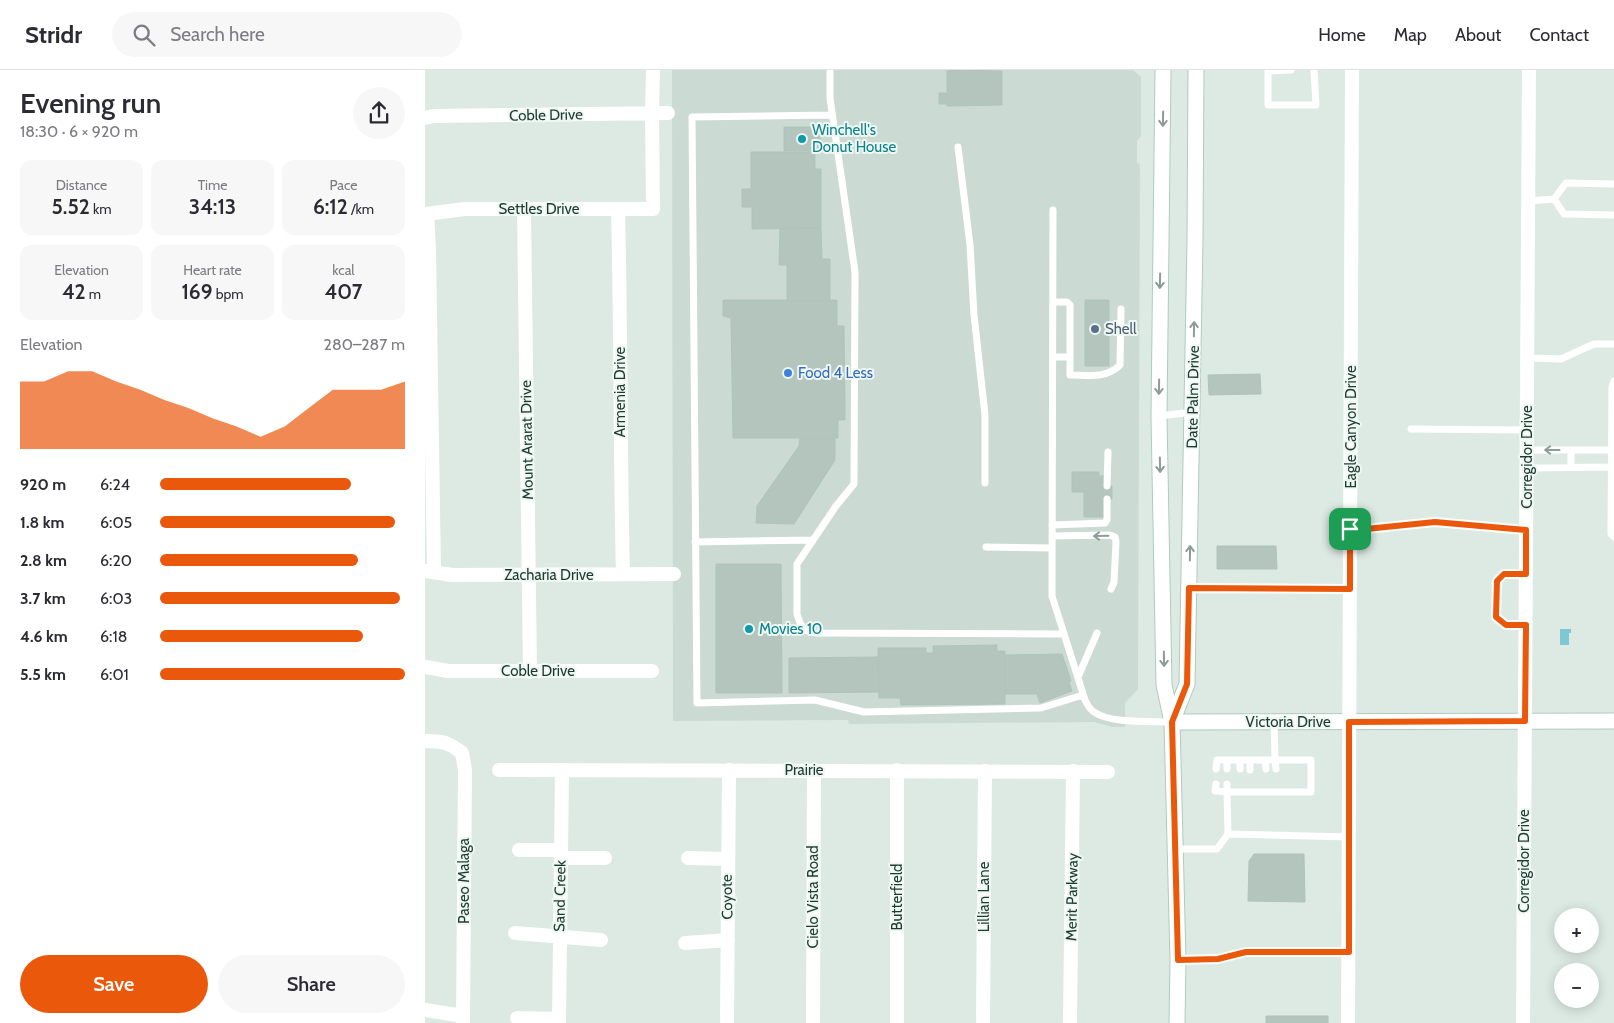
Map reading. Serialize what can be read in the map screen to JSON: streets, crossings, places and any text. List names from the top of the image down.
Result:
{
  "streets": {
    "main road": ["Date Palm Drive", "Victoria Drive"],
    "street": [
      "Coble Drive",
      "Settles Drive",
      "Armenia Drive",
      "Eagle Canyon Drive",
      "Mount Ararat Drive",
      "Corregidor Drive",
      "Zacharia Drive",
      "Prairie",
      "Paseo Malaga",
      "Sand Creek",
      "Coyote",
      "Cielo Vista Road",
      "Butterfield",
      "Lillian Lane",
      "Merit Parkway"
    ]
  },
  "crossings": [
    ["Coble Drive", "Settles Drive"],
    ["Coble Drive", "Mount Ararat Drive"],
    ["Settles Drive", "Armenia Drive"],
    ["Settles Drive", "Mount Ararat Drive"],
    ["Armenia Drive", "Zacharia Drive"],
    ["Date Palm Drive", "Victoria Drive"],
    ["Eagle Canyon Drive", "Victoria Drive"],
    ["Mount Ararat Drive", "Zacharia Drive"],
    ["Corregidor Drive", "Victoria Drive"],
    ["Prairie", "Sand Creek"],
    ["Prairie", "Coyote"],
    ["Prairie", "Cielo Vista Road"],
    ["Prairie", "Butterfield"],
    ["Prairie", "Lillian Lane"],
    ["Prairie", "Merit Parkway"]
  ],
  "places": [
    "Winchell's Donut House",
    "Shell",
    "Food 4 Less",
    "Movies 10"
  ],
  "page": {
    "header": "Stridr",
    "search": "Search here",
    "nav": [
      "Home",
      "Map",
      "About",
      "Contact"
    ],
    "heading": ["Evening run", "18:30 · 6 × 920 m"],
    "stats": [
      ["Distance", "5.52 km"],
      ["Time", "34:13"],
      ["Pace", "6:12 /km"],
      ["Elevation", "42 m"],
      ["Heart rate", "169 bpm"],
      ["kcal", "407"]
    ],
    "chart": ["Elevation", "280–287 m"],
    "list": [
      {
        "name": "920 m",
        "note": "6:24"
      },
      {
        "name": "1.8 km",
        "note": "6:05"
      },
      {
        "name": "2.8 km",
        "note": "6:20"
      },
      {
        "name": "3.7 km",
        "note": "6:03"
      },
      {
        "name": "4.6 km",
        "note": "6:18"
      },
      {
        "name": "5.5 km",
        "note": "6:01"
      }
    ],
    "map_buttons": ["+", "−"],
    "buttons": ["Save", "Share"]
  }
}
